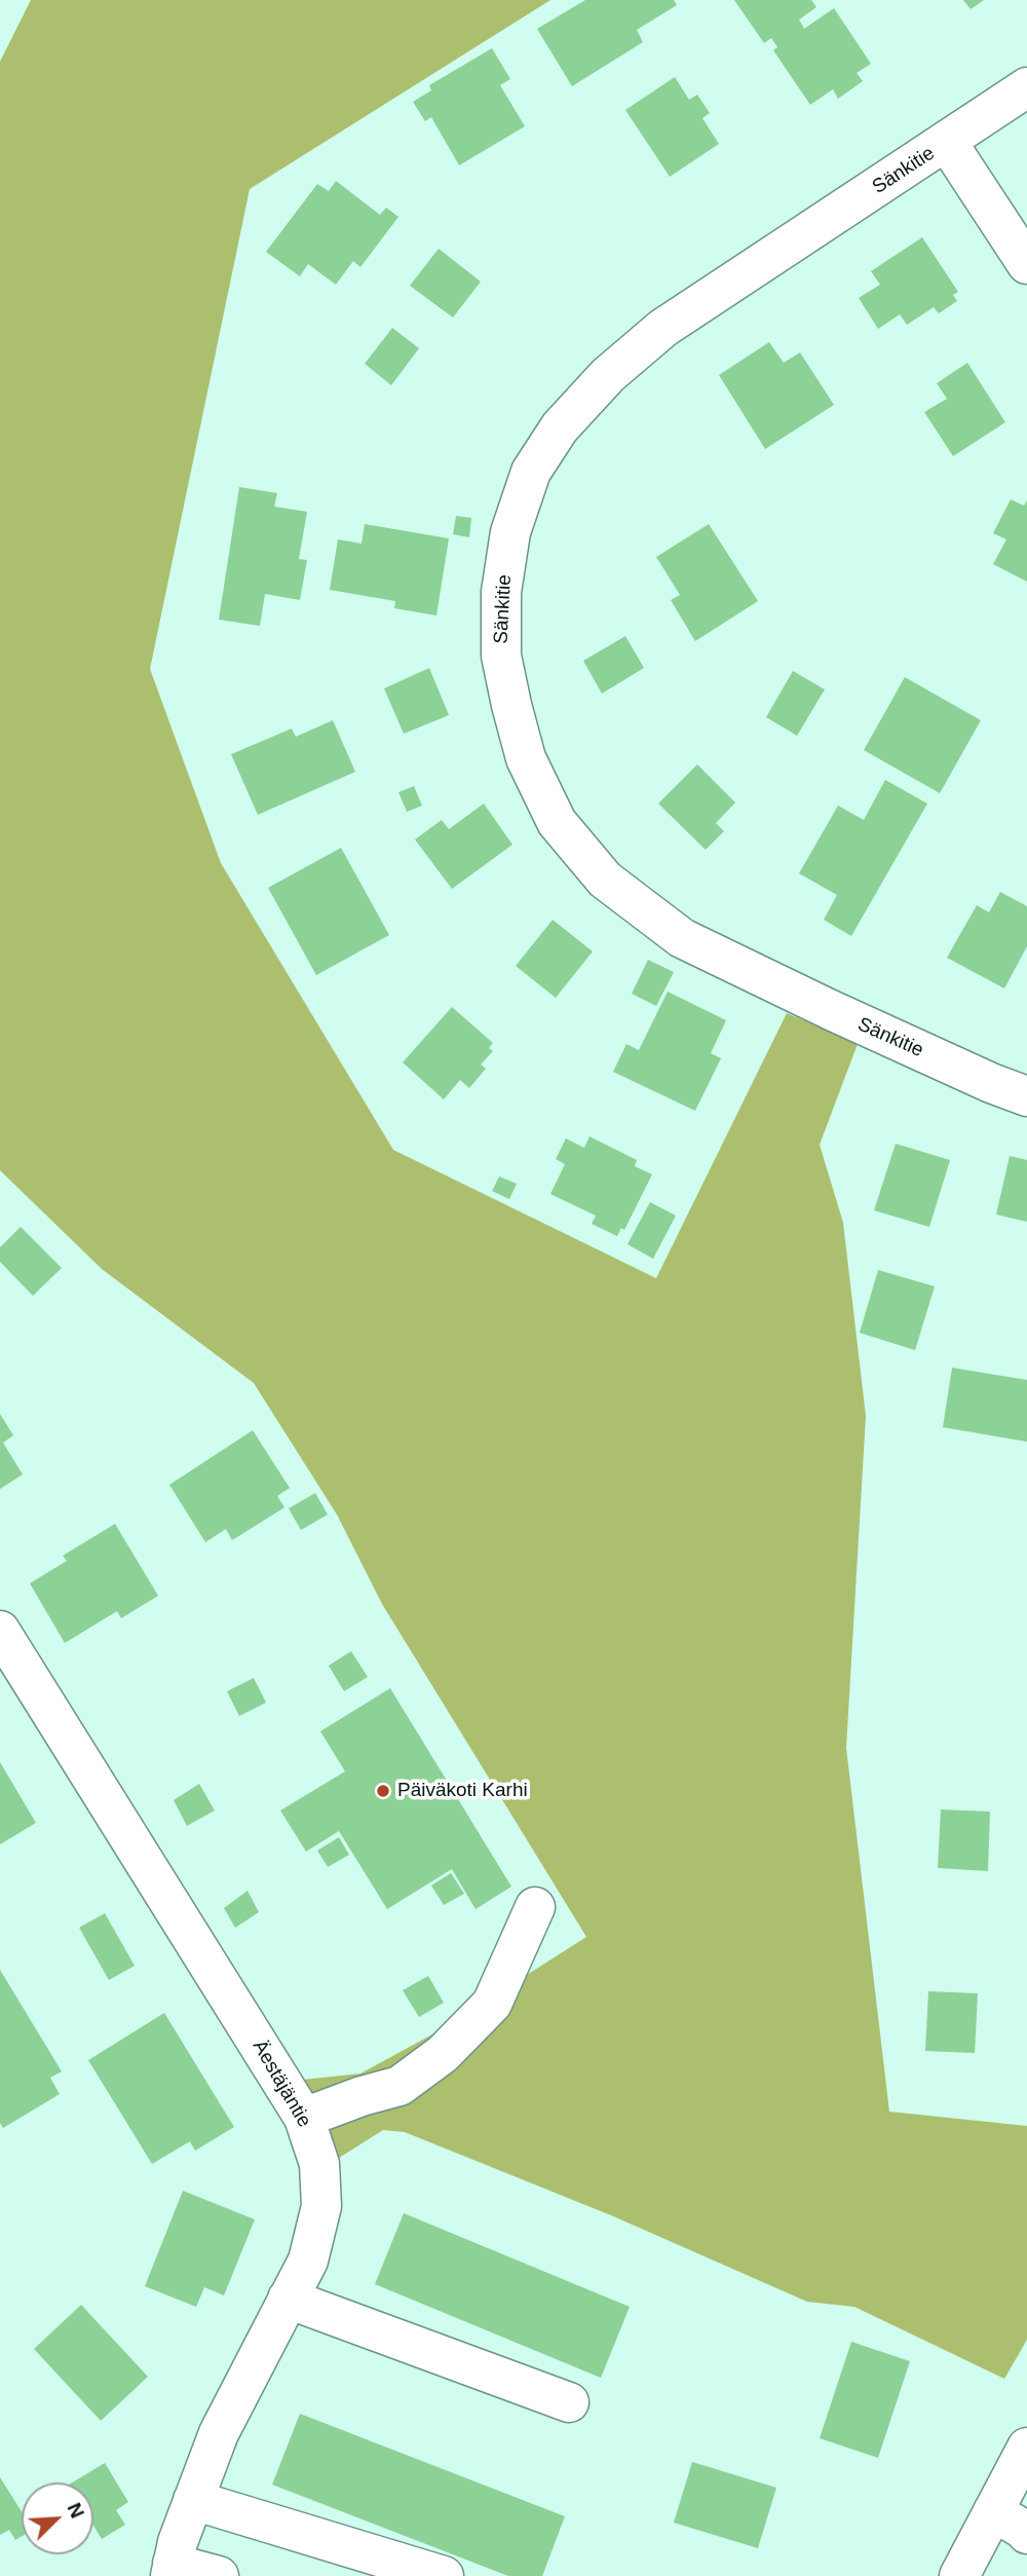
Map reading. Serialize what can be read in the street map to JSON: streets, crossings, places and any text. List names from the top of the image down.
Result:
{
  "streets": {
    "street": ["Sänkitie", "Äestäjäntie"]
  },
  "places": ["Päiväkoti Karhi"],
  "north": "top right"
}
